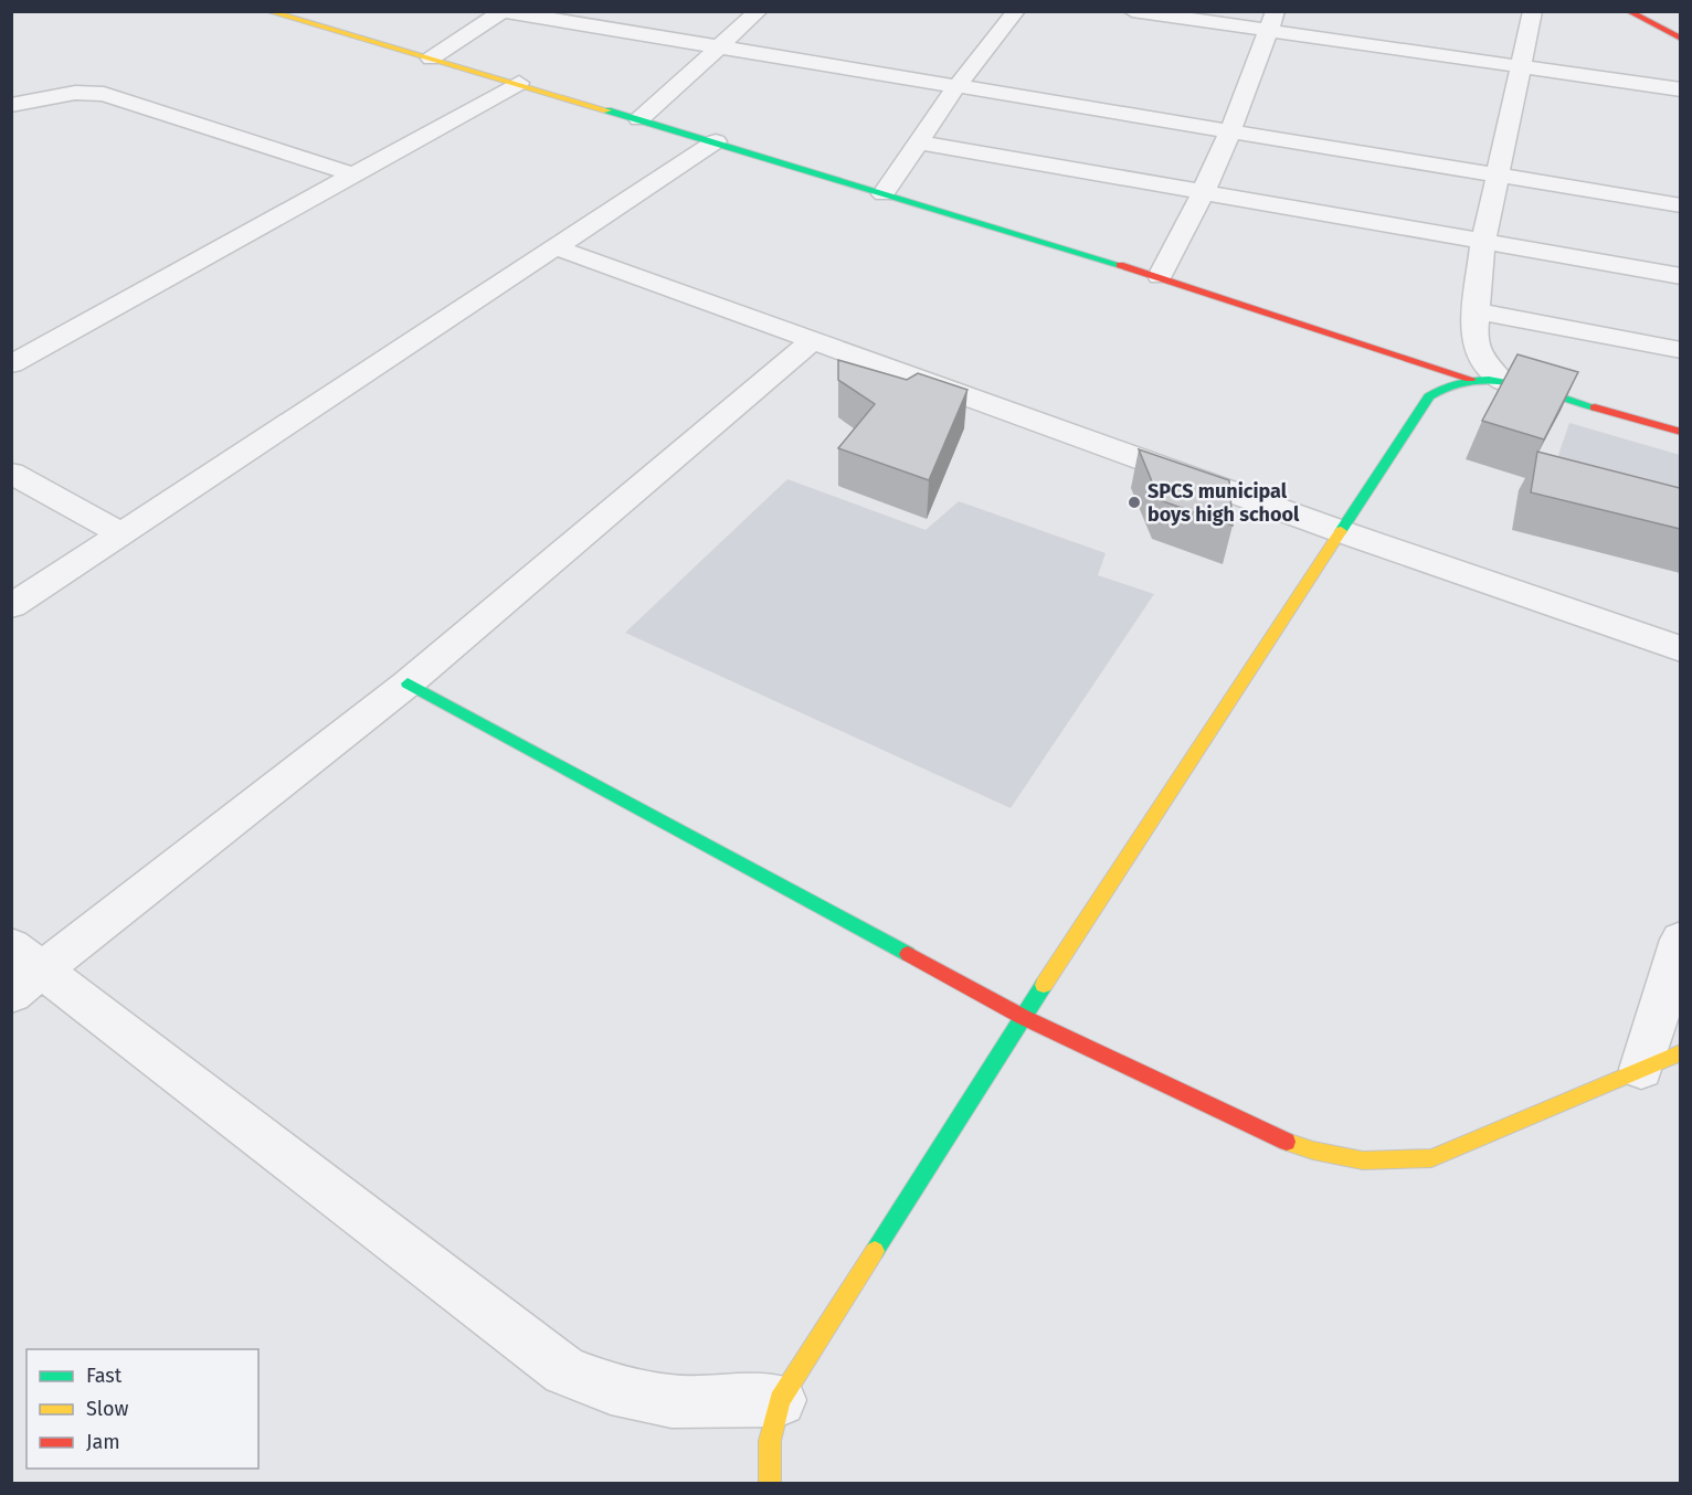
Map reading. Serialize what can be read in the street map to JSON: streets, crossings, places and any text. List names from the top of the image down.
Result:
{
  "places": ["SPCS municipal boys high school"],
  "legend": ["Fast", "Slow", "Jam"]
}
